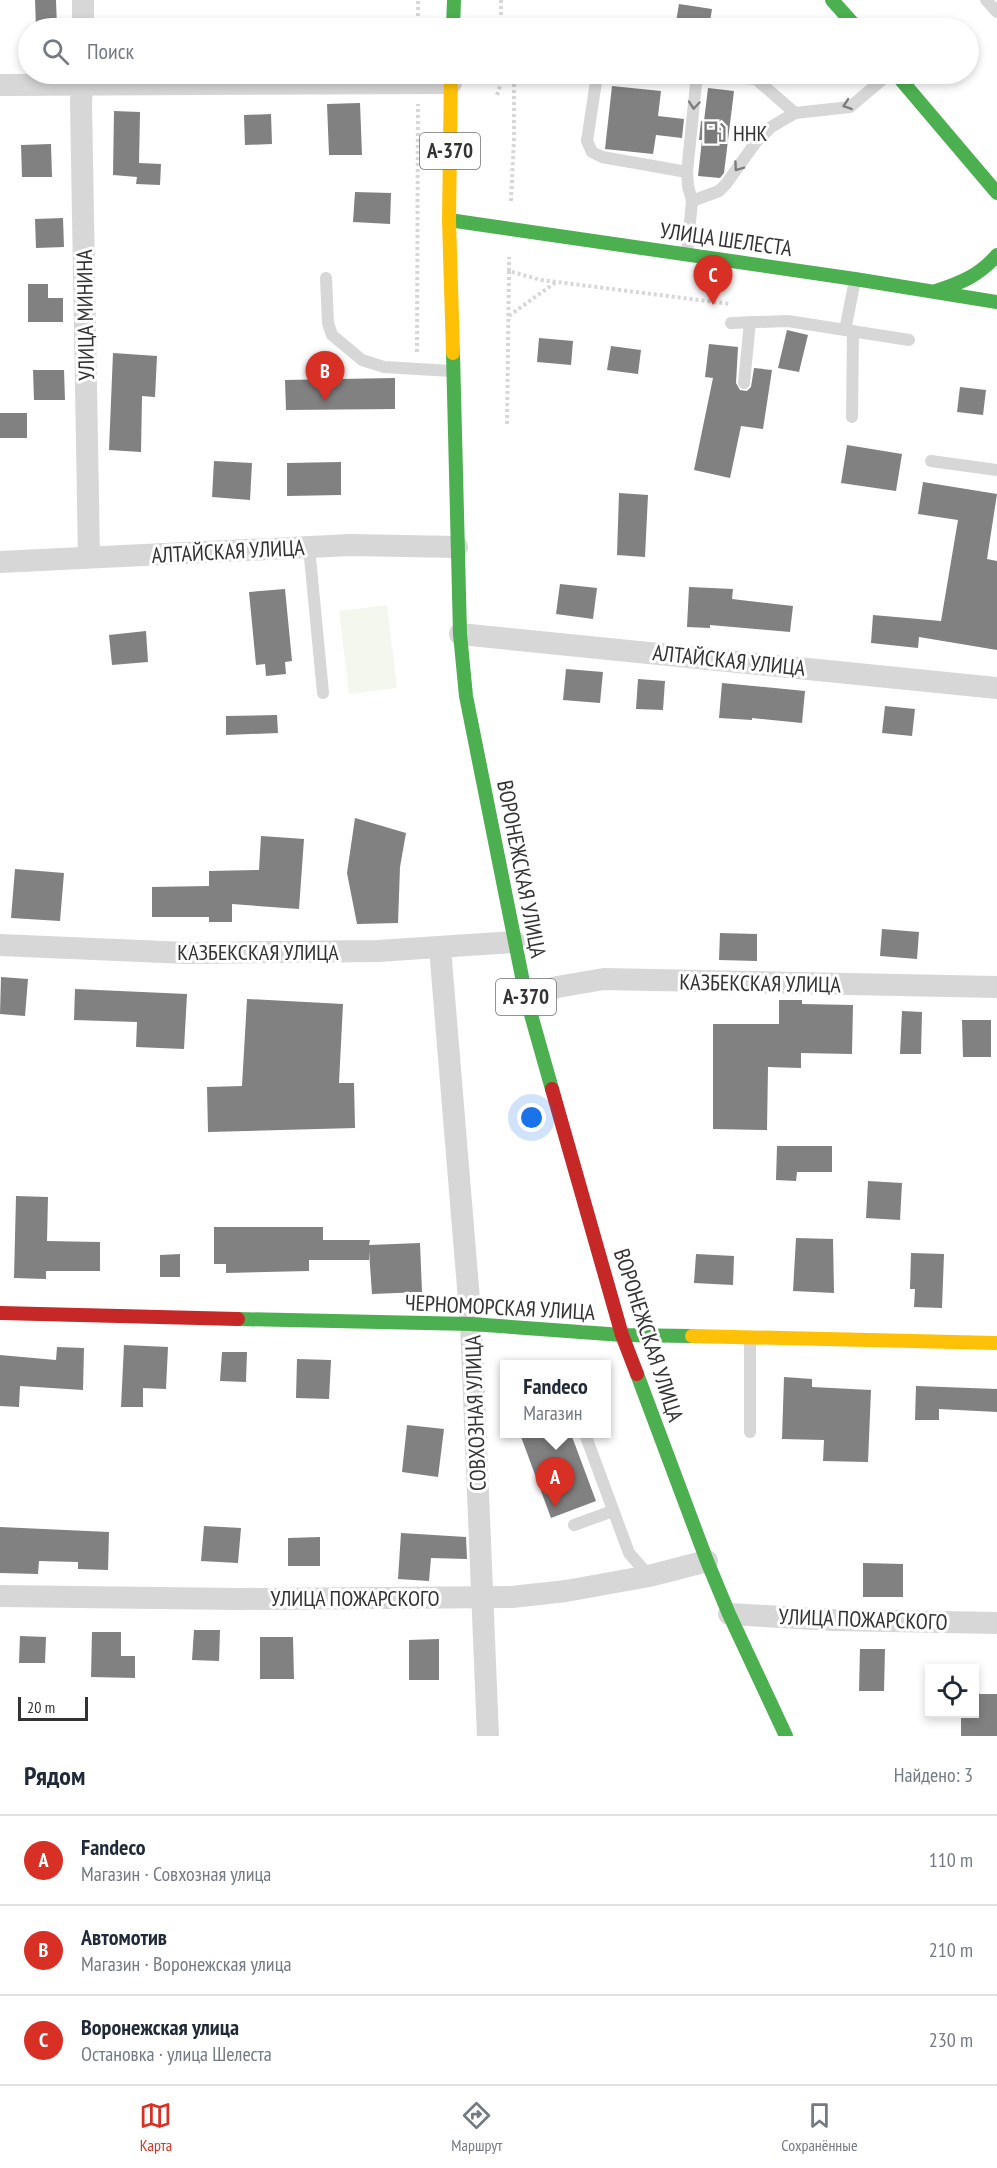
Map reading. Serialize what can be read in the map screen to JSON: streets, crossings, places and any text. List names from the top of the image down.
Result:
{
  "streets": {
    "main road": [
      "А-370",
      "УЛИЦА ШЕЛЕСТА",
      "ВОРОНЕЖСКАЯ УЛИЦА",
      "ЧЕРНОМОРСКАЯ УЛИЦА"
    ],
    "street": [
      "УЛИЦА МИНИНА",
      "АЛТАЙСКАЯ УЛИЦА",
      "КАЗБЕКСКАЯ УЛИЦА",
      "СОВХОЗНАЯ УЛИЦА",
      "УЛИЦА ПОЖАРСКОГО"
    ]
  },
  "crossings": [
    ["УЛИЦА ШЕЛЕСТА", "ВОРОНЕЖСКАЯ УЛИЦА"],
    ["УЛИЦА МИНИНА", "АЛТАЙСКАЯ УЛИЦА"],
    ["АЛТАЙСКАЯ УЛИЦА", "ВОРОНЕЖСКАЯ УЛИЦА"],
    ["ВОРОНЕЖСКАЯ УЛИЦА", "КАЗБЕКСКАЯ УЛИЦА"],
    ["ВОРОНЕЖСКАЯ УЛИЦА", "ЧЕРНОМОРСКАЯ УЛИЦА"],
    ["ВОРОНЕЖСКАЯ УЛИЦА", "УЛИЦА ПОЖАРСКОГО"],
    ["КАЗБЕКСКАЯ УЛИЦА", "СОВХОЗНАЯ УЛИЦА"],
    ["ЧЕРНОМОРСКАЯ УЛИЦА", "СОВХОЗНАЯ УЛИЦА"],
    ["СОВХОЗНАЯ УЛИЦА", "УЛИЦА ПОЖАРСКОГО"]
  ],
  "places": {
    "fuel station": ["ННК"]
  },
  "scale_bar": "20 m",
  "page": {
    "search": "Поиск",
    "pins": ["C", "B", "A"],
    "popup": ["Fandeco", "Магазин"],
    "scale": "20 m",
    "heading": ["Рядом", "Найдено: 3"],
    "list": [
      {
        "mark": "A",
        "name": "Fandeco",
        "note": "Магазин · Совхозная улица",
        "value": "110 m"
      },
      {
        "mark": "B",
        "name": "Автомотив",
        "note": "Магазин · Воронежская улица",
        "value": "210 m"
      },
      {
        "mark": "C",
        "name": "Воронежская улица",
        "note": "Остановка · улица Шелеста",
        "value": "230 m"
      }
    ],
    "nav": ["Карта", "Маршрут", "Сохранённые"]
  }
}
